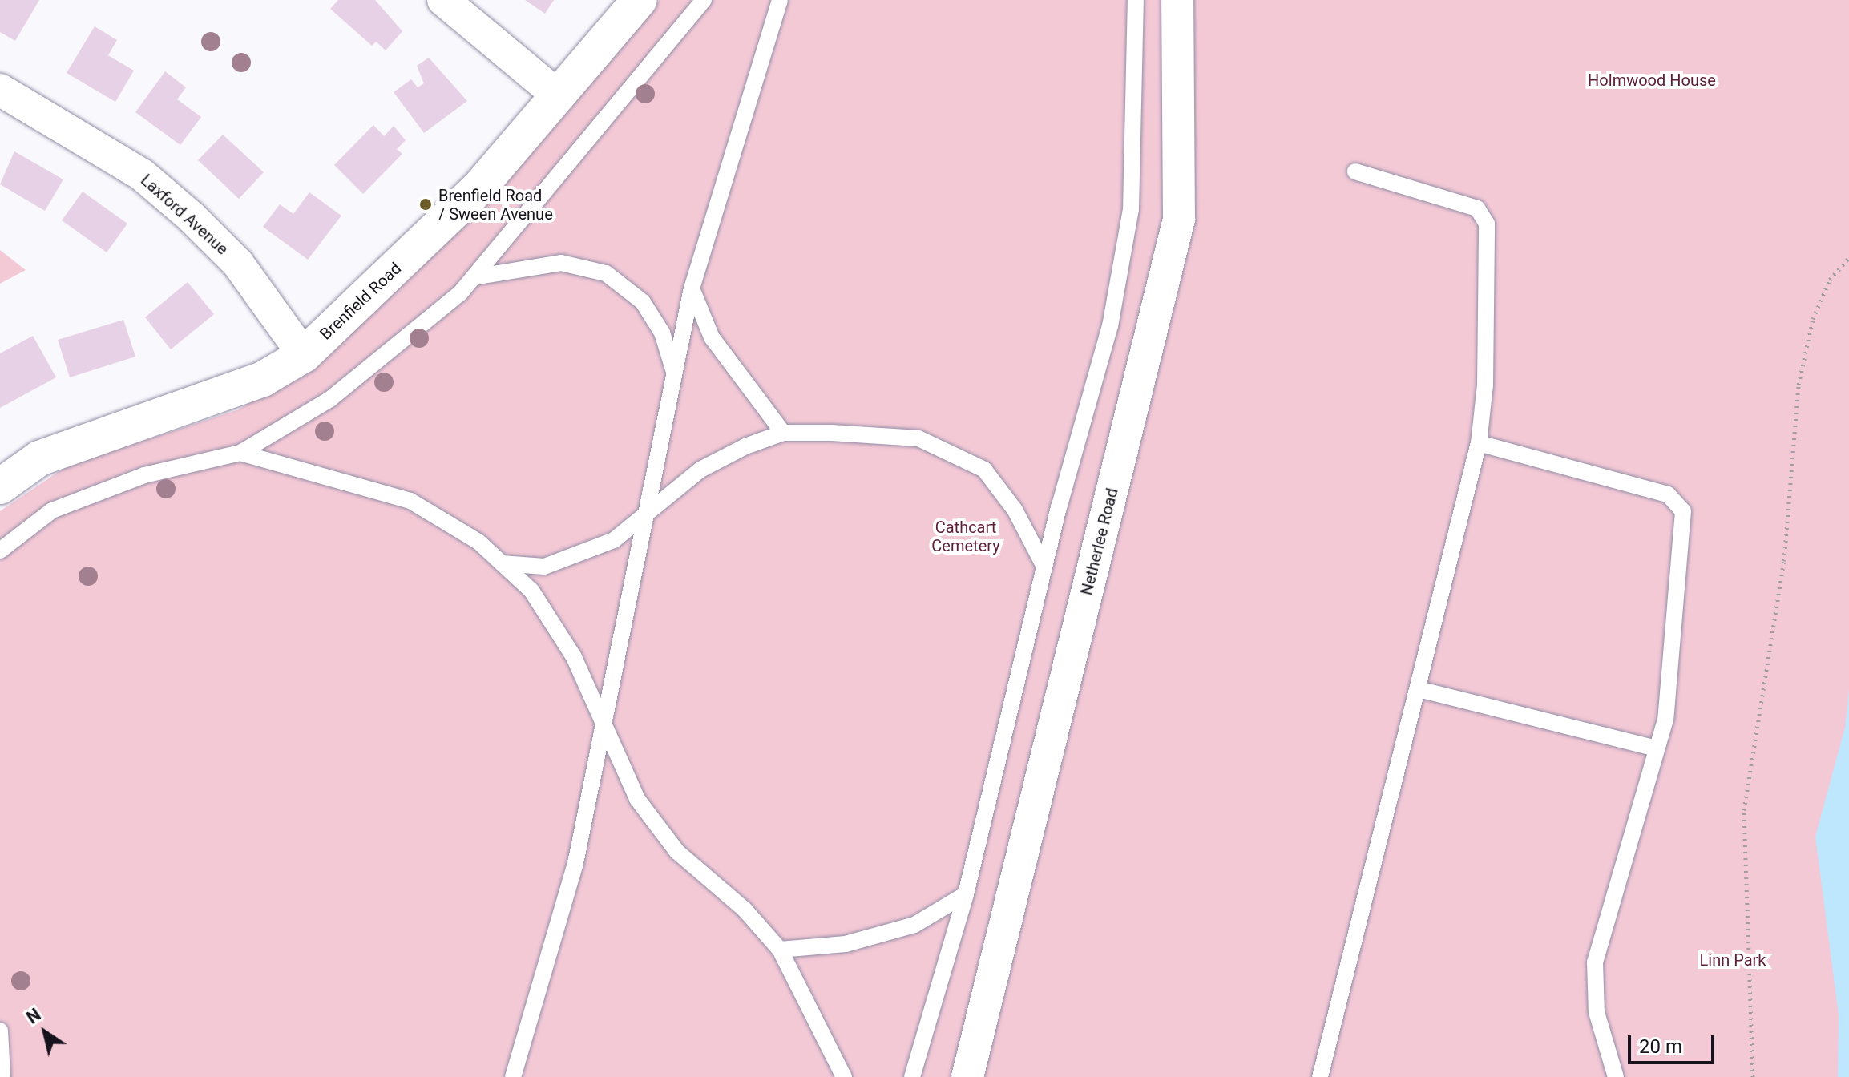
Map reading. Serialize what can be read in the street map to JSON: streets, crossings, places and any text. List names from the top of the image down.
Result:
{
  "streets": {
    "street": ["Laxford Avenue", "Brenfield Road", "Netherlee Road"]
  },
  "crossings": [
    ["Laxford Avenue", "Brenfield Road"]
  ],
  "parks": ["Holmwood House", "Cathcart Cemetery", "Linn Park"],
  "places": ["Brenfield Road / Sween Avenue"],
  "scale_bar": "20 m",
  "north": "top left"
}
